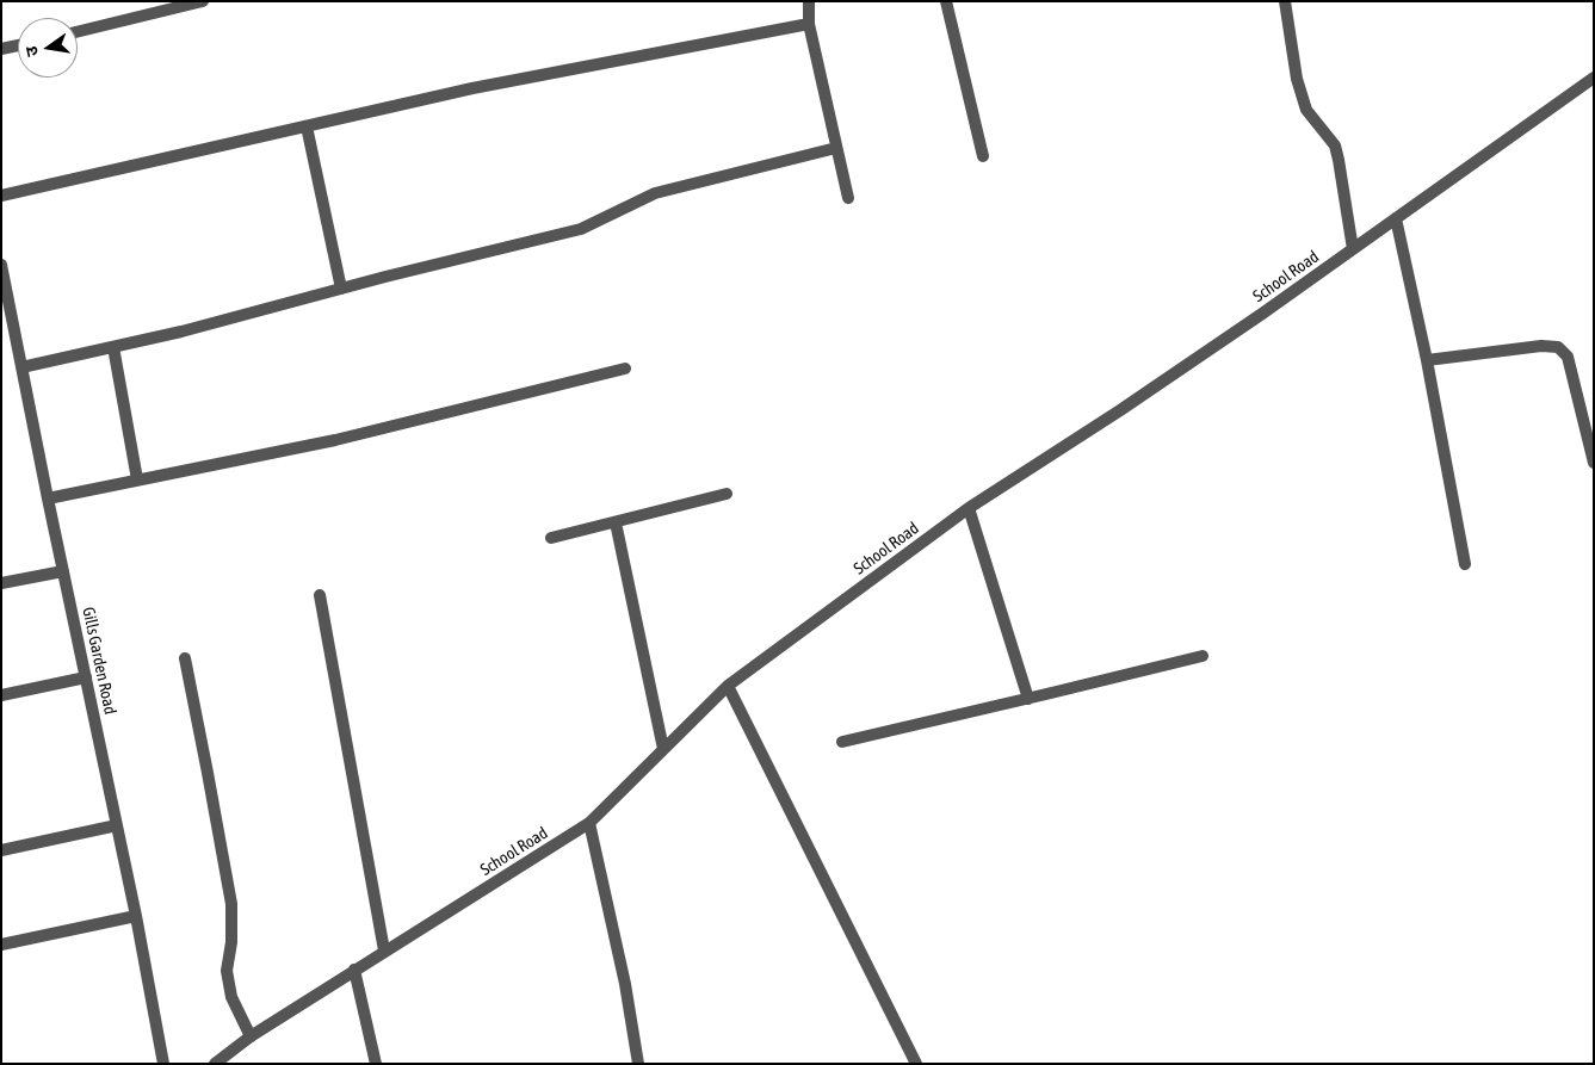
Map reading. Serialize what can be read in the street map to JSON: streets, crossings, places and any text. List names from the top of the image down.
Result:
{
  "streets": {
    "street": ["School Road", "Gills Garden Road"]
  },
  "north": "left"
}
